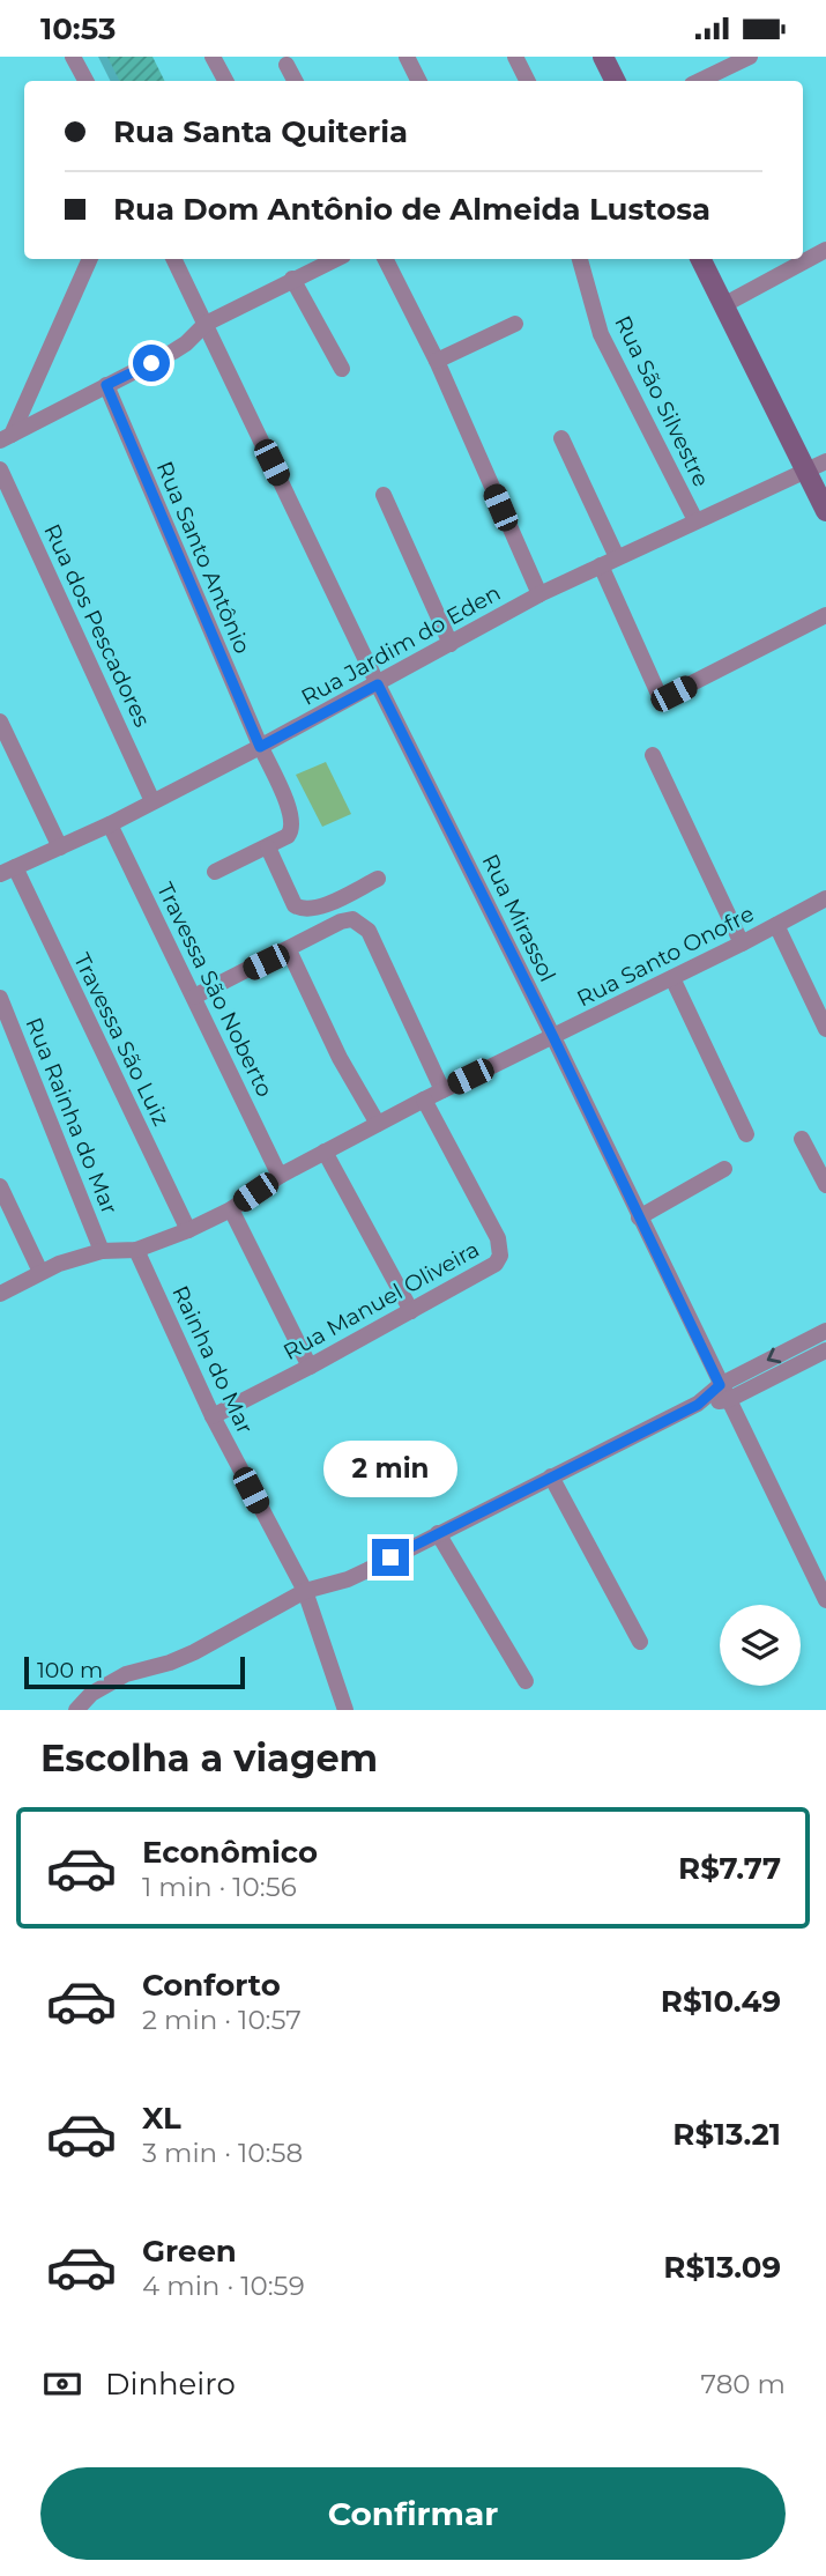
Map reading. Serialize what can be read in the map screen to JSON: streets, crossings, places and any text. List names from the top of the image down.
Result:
{
  "streets": {
    "street": [
      "Rua São Silvestre",
      "Rua Santo Antônio",
      "Rua dos Pescadores",
      "Rua Jardim do Eden",
      "Rua Mirassol",
      "Rua Santo Onofre",
      "Travessa São Noberto",
      "Travessa São Luiz",
      "Rua Rainha do Mar",
      "Rua Manuel Oliveira",
      "Rainha do Mar"
    ]
  },
  "crossings": [
    ["Rua São Silvestre", "Rua Jardim do Eden"],
    ["Rua Santo Antônio", "Rua Jardim do Eden"],
    ["Rua dos Pescadores", "Rua Jardim do Eden"],
    ["Rua Jardim do Eden", "Rua Mirassol"],
    ["Rua Jardim do Eden", "Travessa São Noberto"],
    ["Rua Jardim do Eden", "Travessa São Luiz"],
    ["Rua Mirassol", "Rua Santo Onofre"],
    ["Rua Santo Onofre", "Travessa São Noberto"],
    ["Rua Santo Onofre", "Travessa São Luiz"],
    ["Rua Santo Onofre", "Rua Rainha do Mar"],
    ["Rua Santo Onofre", "Rua Manuel Oliveira"],
    ["Rua Santo Onofre", "Rainha do Mar"],
    ["Rua Manuel Oliveira", "Rainha do Mar"]
  ],
  "scale_bar": "100 m",
  "page": {
    "status": "10:53",
    "banner": ["Rua Santa Quiteria", "Rua Dom Antônio de Almeida Lustosa"],
    "bubble": "2 min",
    "scale": "100 m",
    "heading": "Escolha a viagem",
    "list": [
      {
        "name": "Econômico",
        "note": "1 min · 10:56",
        "value": "R$7.77"
      },
      {
        "name": "Conforto",
        "note": "2 min · 10:57",
        "value": "R$10.49"
      },
      {
        "name": "XL",
        "note": "3 min · 10:58",
        "value": "R$13.21"
      },
      {
        "name": "Green",
        "note": "4 min · 10:59",
        "value": "R$13.09"
      }
    ],
    "pay": ["Dinheiro", "780 m"],
    "buttons": "Confirmar"
  }
}
